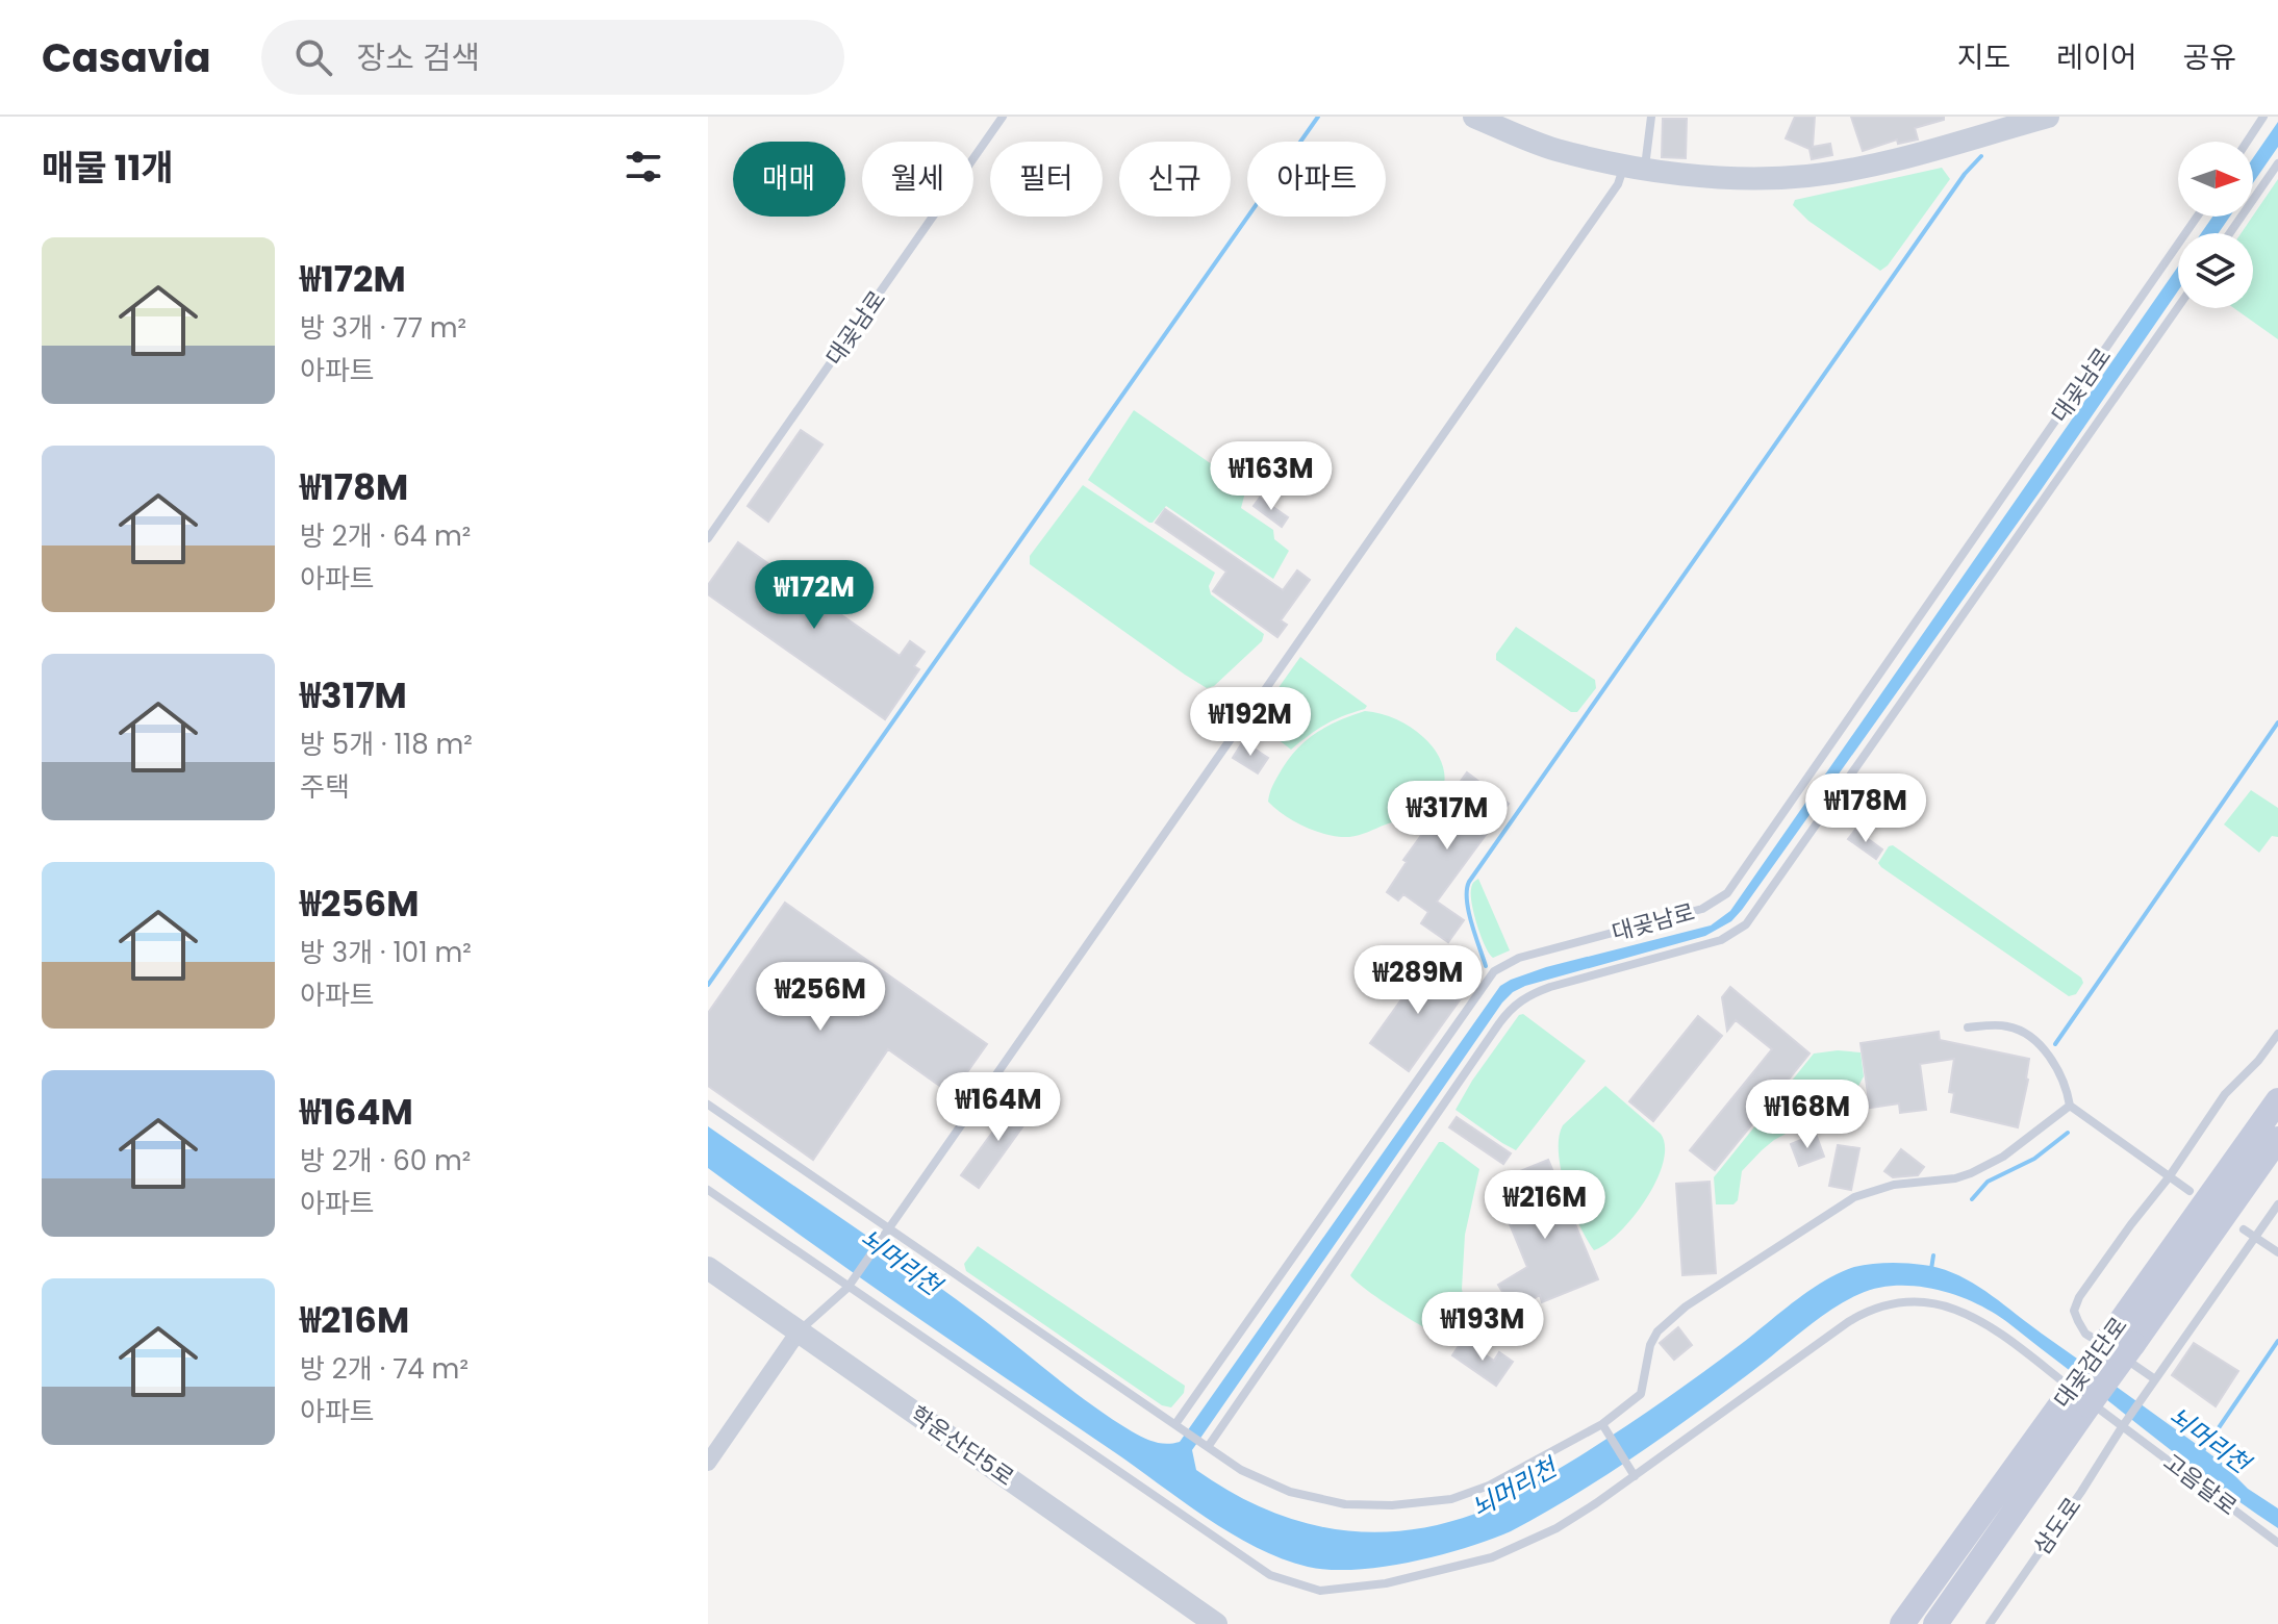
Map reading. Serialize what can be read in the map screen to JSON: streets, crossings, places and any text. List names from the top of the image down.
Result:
{
  "streets": {
    "main road": ["대곶검단로"],
    "street": ["학운산단5로"],
    "lane": ["대곶남로", "고음달로", "삼도로"]
  },
  "crossings": [
    ["고음달로", "삼도로"]
  ],
  "water": ["뇌머리천"],
  "north": "right",
  "page": {
    "header": "Casavia",
    "search": "장소 검색",
    "nav": ["지도", "레이어", "공유"],
    "heading": "매물 11개",
    "chip": [
      "매매",
      "월세",
      "필터",
      "신규",
      "아파트"
    ],
    "list": [
      {
        "name": "₩172M",
        "note": "방 3개 · 77 m² · 아파트"
      },
      {
        "name": "₩178M",
        "note": "방 2개 · 64 m² · 아파트"
      },
      {
        "name": "₩317M",
        "note": "방 5개 · 118 m² · 주택"
      },
      {
        "name": "₩256M",
        "note": "방 3개 · 101 m² · 아파트"
      },
      {
        "name": "₩164M",
        "note": "방 2개 · 60 m² · 아파트"
      },
      {
        "name": "₩216M",
        "note": "방 2개 · 74 m² · 아파트"
      }
    ],
    "price": [
      "₩163M",
      "₩172M",
      "₩192M",
      "₩178M",
      "₩317M",
      "₩289M",
      "₩256M",
      "₩164M",
      "₩168M",
      "₩216M",
      "₩193M"
    ]
  }
}
